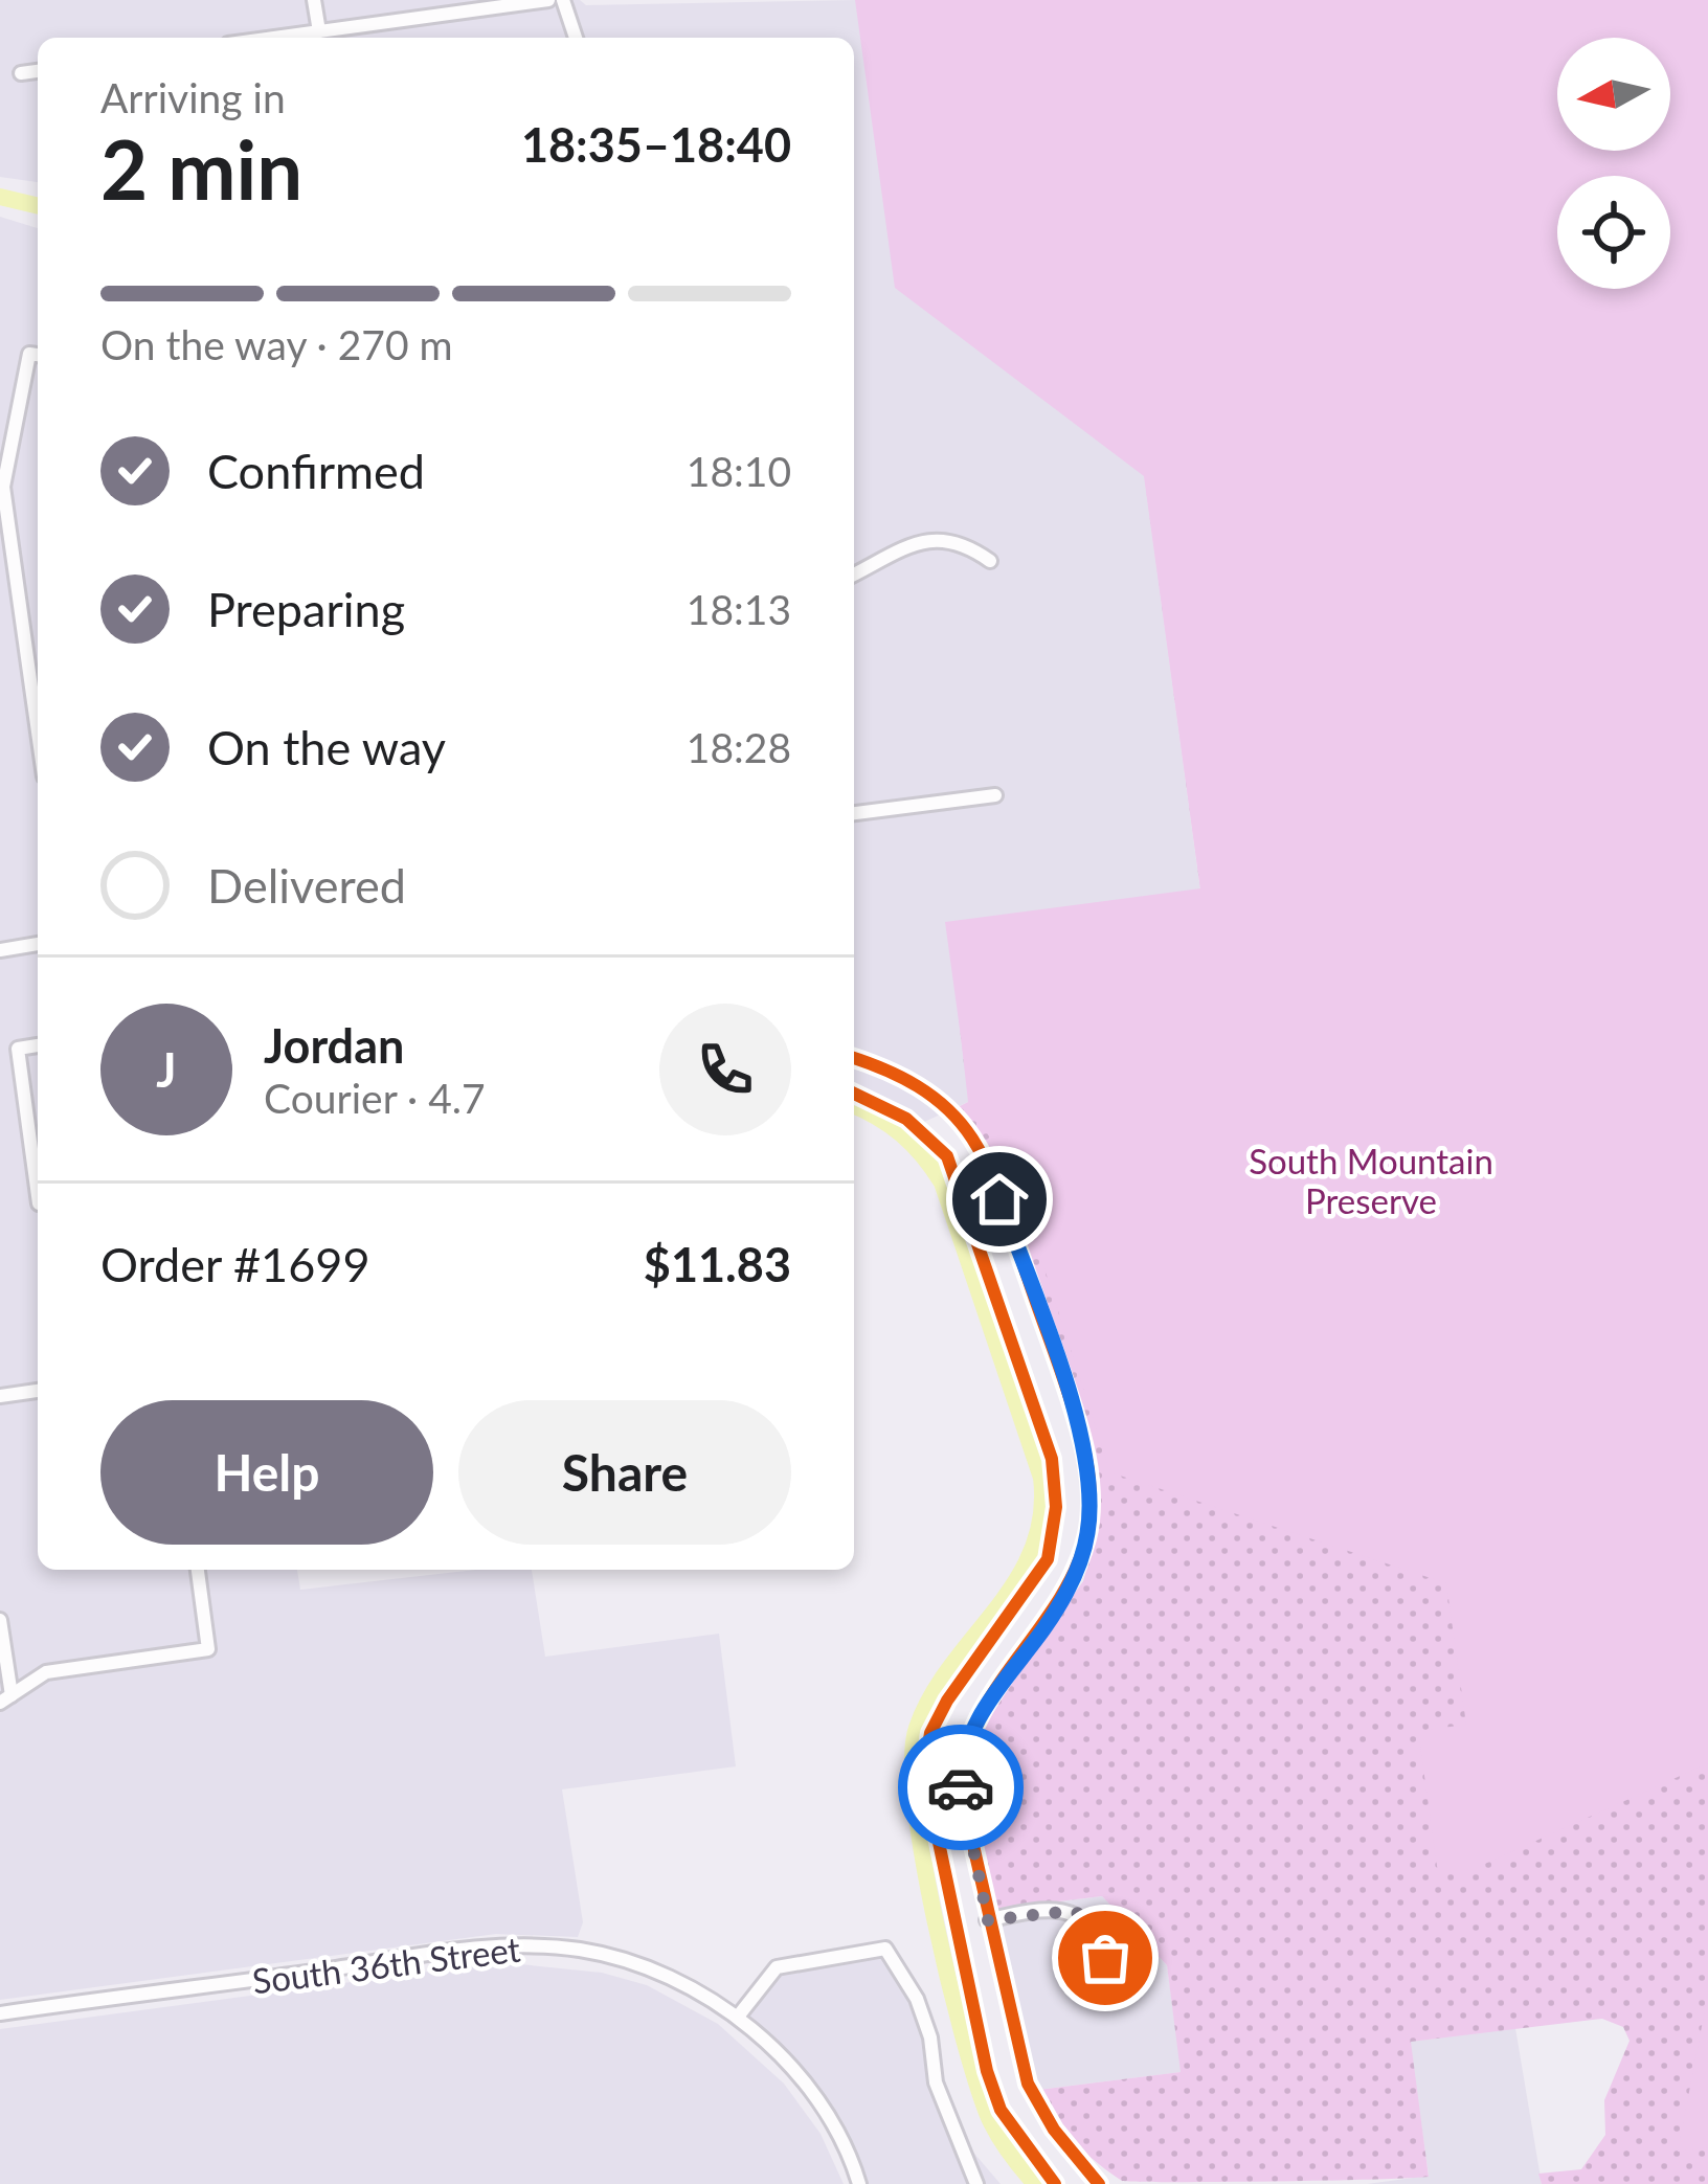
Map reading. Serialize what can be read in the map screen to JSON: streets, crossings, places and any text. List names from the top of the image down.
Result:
{
  "streets": {
    "street": ["South 36th Street"]
  },
  "parks": ["South Mountain Preserve"],
  "north": "left",
  "page": {
    "heading": ["2 min", "Arriving in", "18:35–18:40"],
    "panel": [
      "Jordan",
      "Courier · 4.7",
      "Order #1699",
      "$11.83"
    ],
    "bar": "On the way · 270 m",
    "list": [
      ["Confirmed", "18:10"],
      ["Preparing", "18:13"],
      ["On the way", "18:28"],
      "Delivered"
    ],
    "round": "J",
    "buttons": ["Help", "Share"]
  }
}
